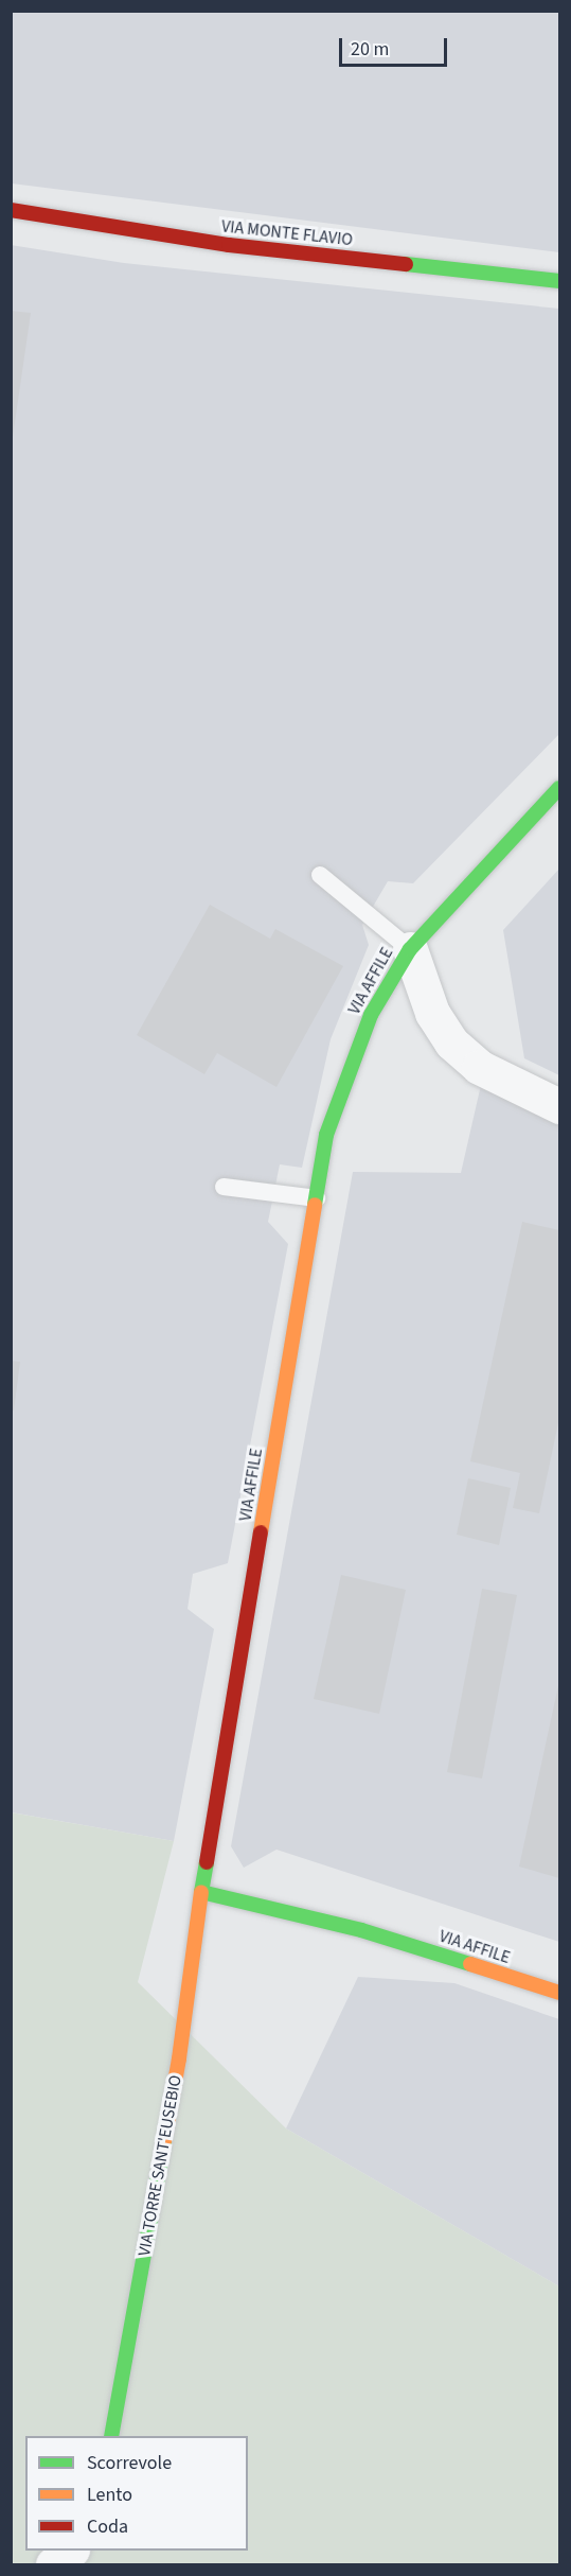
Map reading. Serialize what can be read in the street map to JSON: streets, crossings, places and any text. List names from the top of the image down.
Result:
{
  "streets": {
    "street": ["VIA MONTE FLAVIO", "VIA AFFILE", "VIA TORRE SANT'EUSEBIO"]
  },
  "crossings": [
    ["VIA AFFILE", "VIA TORRE SANT'EUSEBIO"]
  ],
  "legend": ["Scorrevole", "Lento", "Coda"],
  "scale_bar": "20 m"
}
